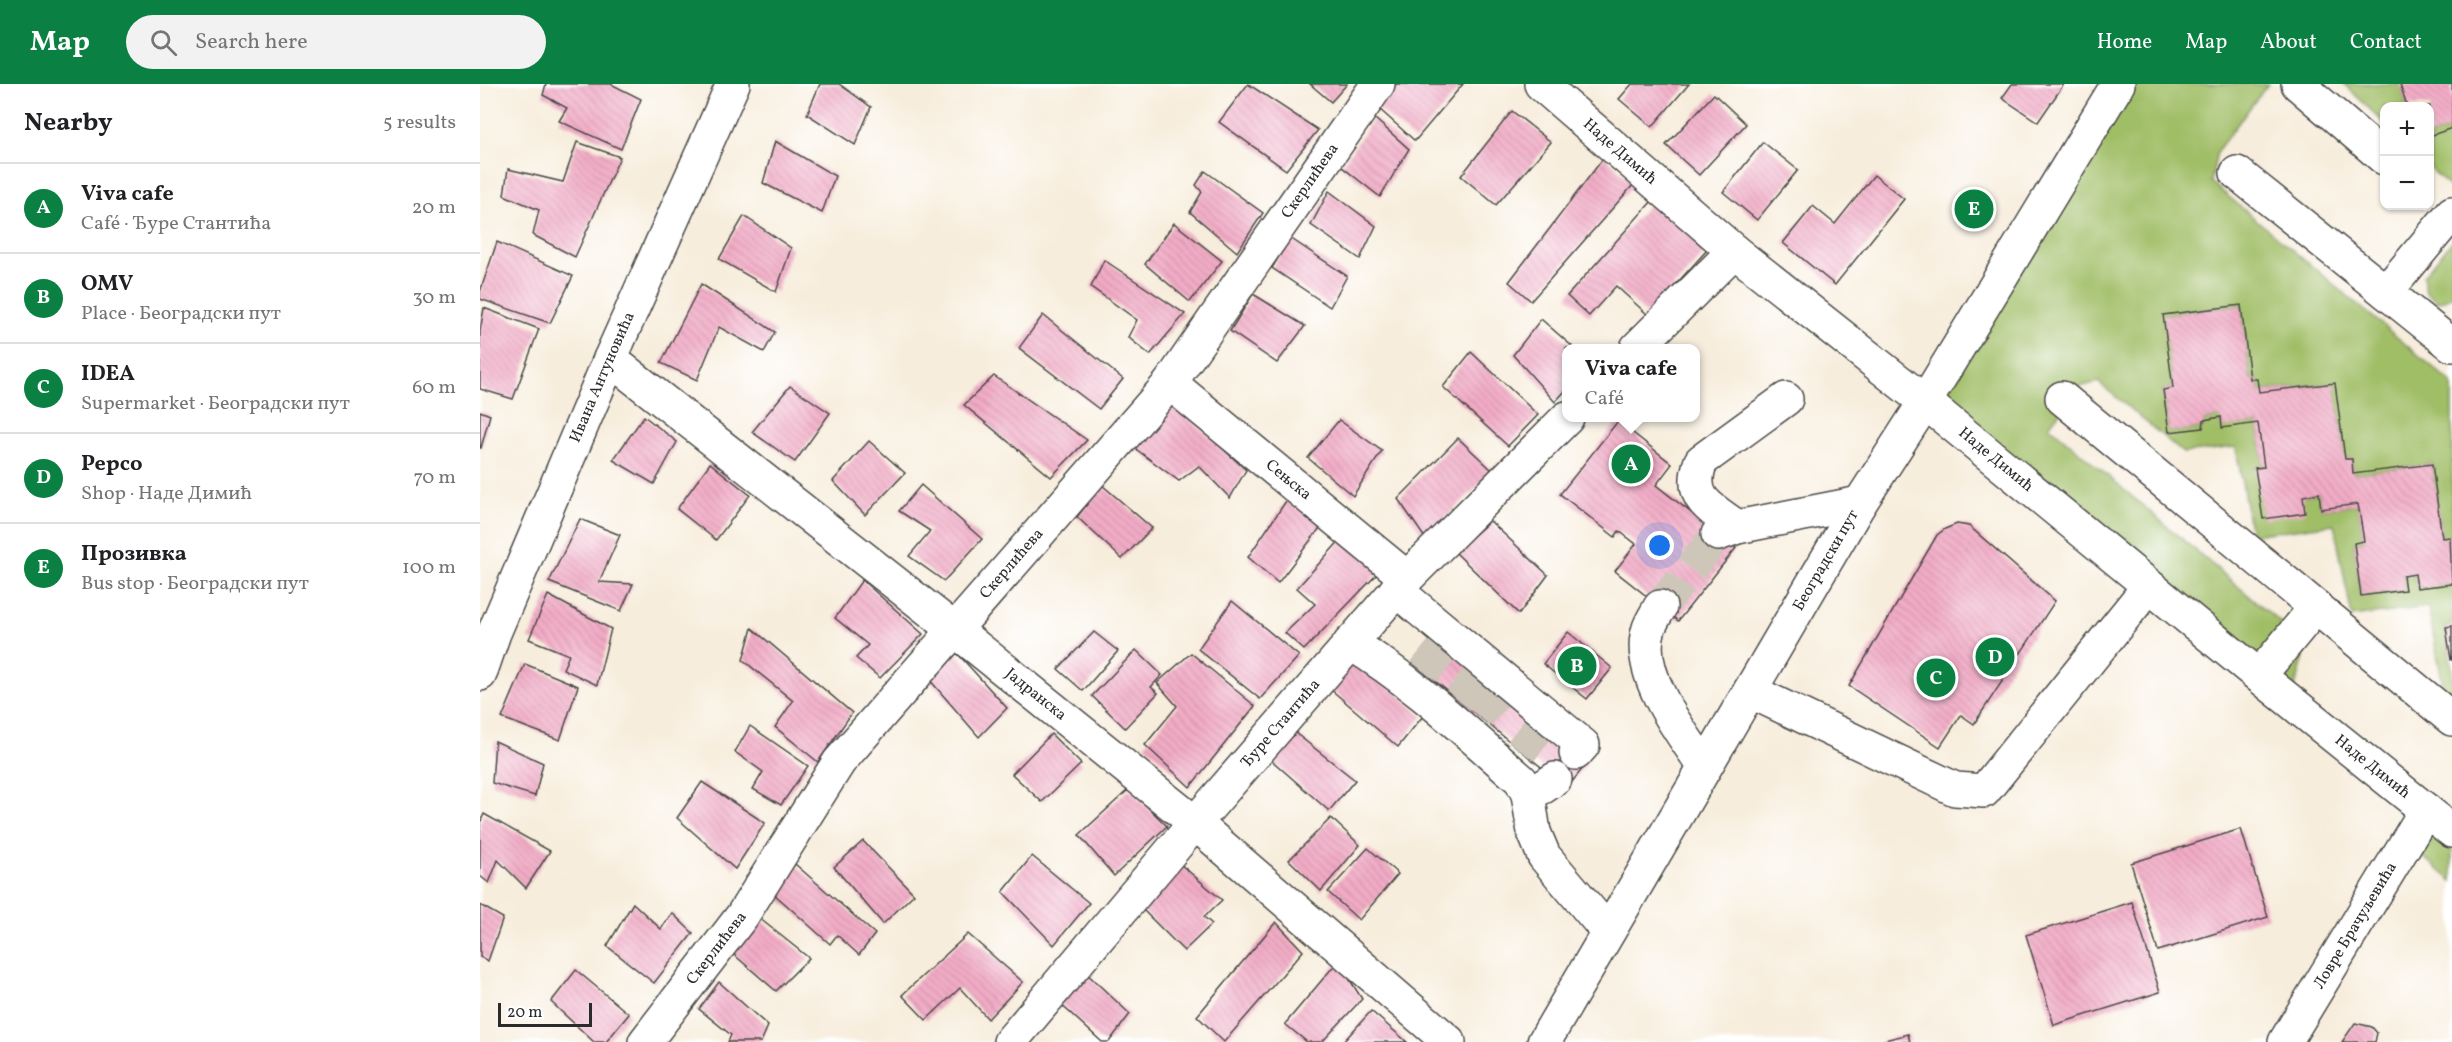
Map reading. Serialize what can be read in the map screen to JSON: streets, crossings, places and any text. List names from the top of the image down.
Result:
{
  "streets": {
    "street": [
      "Наде Димић",
      "Скерлићева",
      "Ивана Антуновића",
      "Сењска",
      "Београдски пут",
      "Јадранска",
      "Ђуре Стантића",
      "Ловре Брачуљевића"
    ]
  },
  "crossings": [
    ["Наде Димић", "Београдски пут"],
    ["Наде Димић", "Ловре Брачуљевића"],
    ["Скерлићева", "Сењска"],
    ["Скерлићева", "Јадранска"],
    ["Ивана Антуновића", "Јадранска"],
    ["Сењска", "Ђуре Стантића"],
    ["Јадранска", "Ђуре Стантића"]
  ],
  "scale_bar": "20 m",
  "page": {
    "header": "Map",
    "search": "Search here",
    "nav": [
      "Home",
      "Map",
      "About",
      "Contact"
    ],
    "heading": ["Nearby", "5 results"],
    "map_buttons": ["+", "−"],
    "list": [
      {
        "mark": "A",
        "name": "Viva cafe",
        "note": "Café · Ђуре Стантића",
        "value": "20 m"
      },
      {
        "mark": "B",
        "name": "OMV",
        "note": "Place · Београдски пут",
        "value": "30 m"
      },
      {
        "mark": "C",
        "name": "IDEA",
        "note": "Supermarket · Београдски пут",
        "value": "60 m"
      },
      {
        "mark": "D",
        "name": "Pepco",
        "note": "Shop · Наде Димић",
        "value": "70 m"
      },
      {
        "mark": "E",
        "name": "Прозивка",
        "note": "Bus stop · Београдски пут",
        "value": "100 m"
      }
    ],
    "pins": [
      "E",
      "A",
      "D",
      "B",
      "C"
    ],
    "popup": ["Viva cafe", "Café"],
    "scale": "20 m"
  }
}
